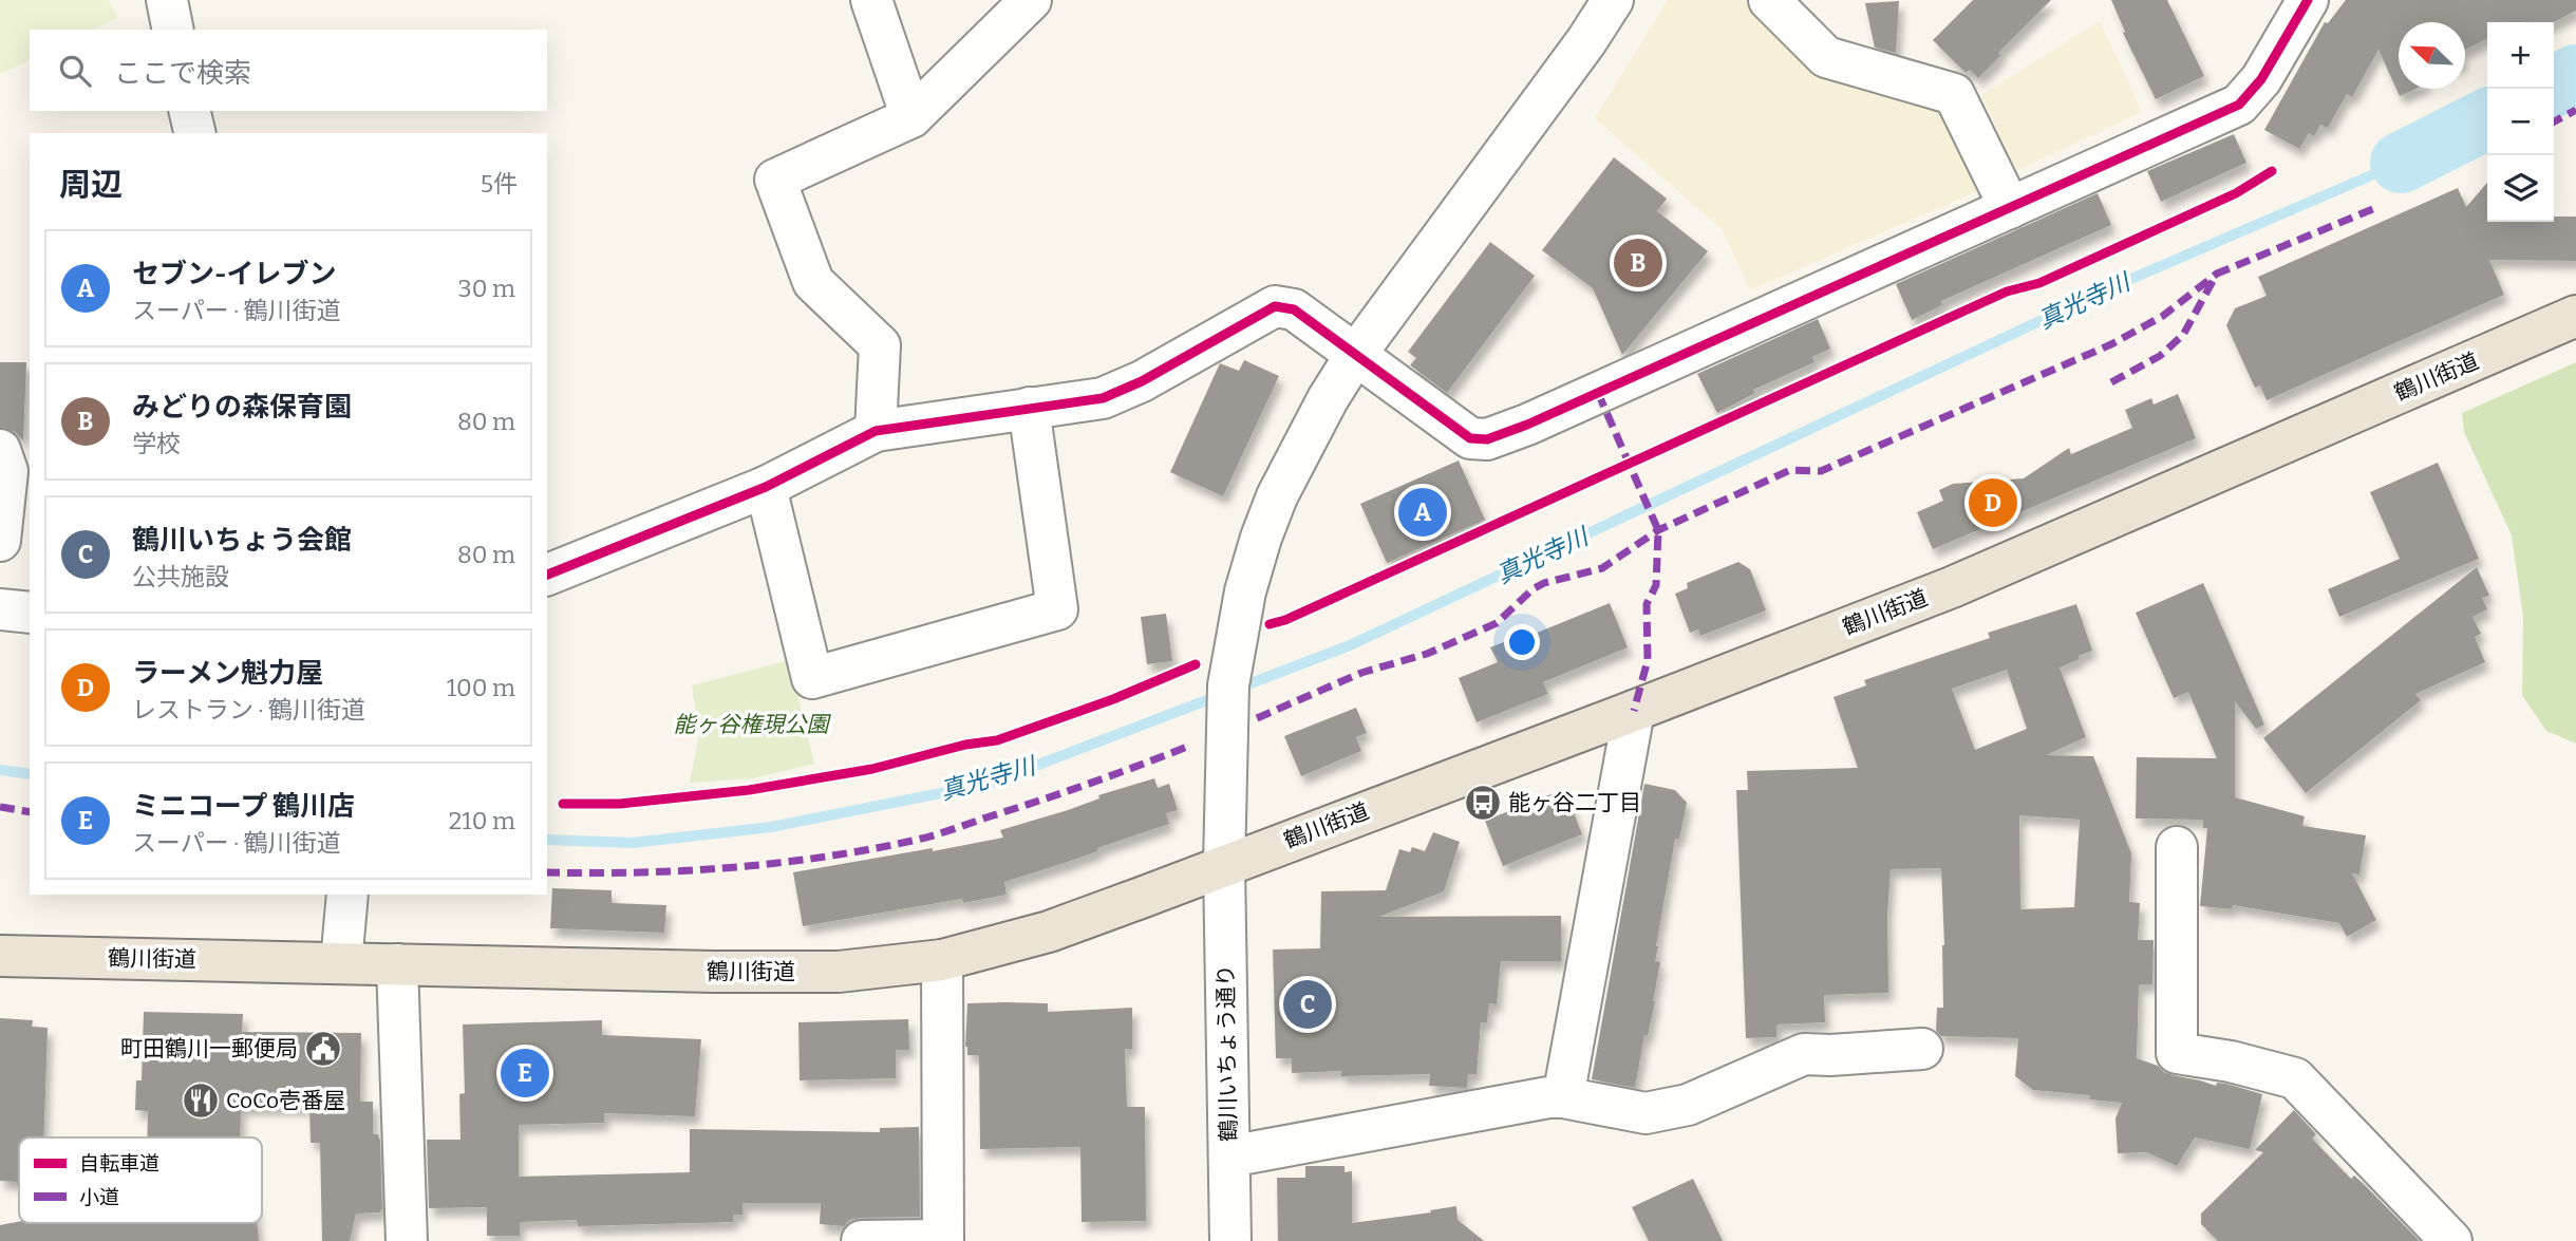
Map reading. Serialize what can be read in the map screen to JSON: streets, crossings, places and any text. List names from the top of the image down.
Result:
{
  "streets": {
    "main road": ["鶴川街道"],
    "street": ["鶴川いちょう通り"]
  },
  "crossings": [
    ["鶴川街道", "鶴川いちょう通り"]
  ],
  "water": ["真光寺川"],
  "parks": ["能ヶ谷権現公園"],
  "places": {
    "bus stop": ["能ヶ谷二丁目"],
    "public building": ["町田鶴川一郵便局"],
    "restaurant": ["CoCo壱番屋"]
  },
  "legend": ["自転車道", "小道"],
  "north": "top left",
  "page": {
    "map_buttons": ["+", "−"],
    "search": "ここで検索",
    "heading": ["周辺", "5件"],
    "list": [
      {
        "mark": "A",
        "name": "セブン-イレブン",
        "note": "スーパー · 鶴川街道",
        "value": "30 m"
      },
      {
        "mark": "B",
        "name": "みどりの森保育園",
        "note": "学校",
        "value": "80 m"
      },
      {
        "mark": "C",
        "name": "鶴川いちょう会館",
        "note": "公共施設",
        "value": "80 m"
      },
      {
        "mark": "D",
        "name": "ラーメン魁力屋",
        "note": "レストラン · 鶴川街道",
        "value": "100 m"
      },
      {
        "mark": "E",
        "name": "ミニコープ 鶴川店",
        "note": "スーパー · 鶴川街道",
        "value": "210 m"
      }
    ],
    "pins": [
      "B",
      "D",
      "A",
      "C",
      "E"
    ]
  }
}
